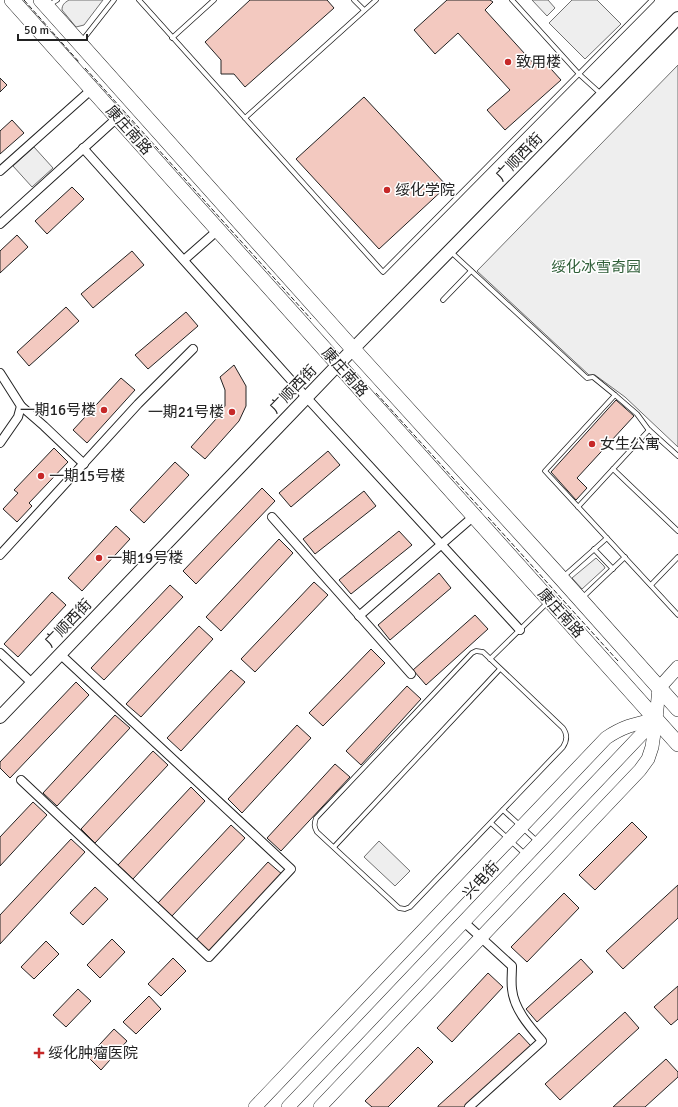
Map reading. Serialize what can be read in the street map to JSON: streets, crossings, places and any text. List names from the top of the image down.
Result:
{
  "streets": {
    "highway": ["康庄南路"],
    "main road": ["广顺西街", "兴电街"]
  },
  "crossings": [
    ["康庄南路", "广顺西街"],
    ["康庄南路", "兴电街"]
  ],
  "parks": ["绥化冰雪奇园"],
  "places": {
    "other": [
      "致用楼",
      "绥化学院",
      "一期16号楼",
      "一期21号楼",
      "女生公寓",
      "一期15号楼",
      "一期19号楼"
    ],
    "health": ["绥化肿瘤医院"]
  },
  "scale_bar": "50 m"
}
